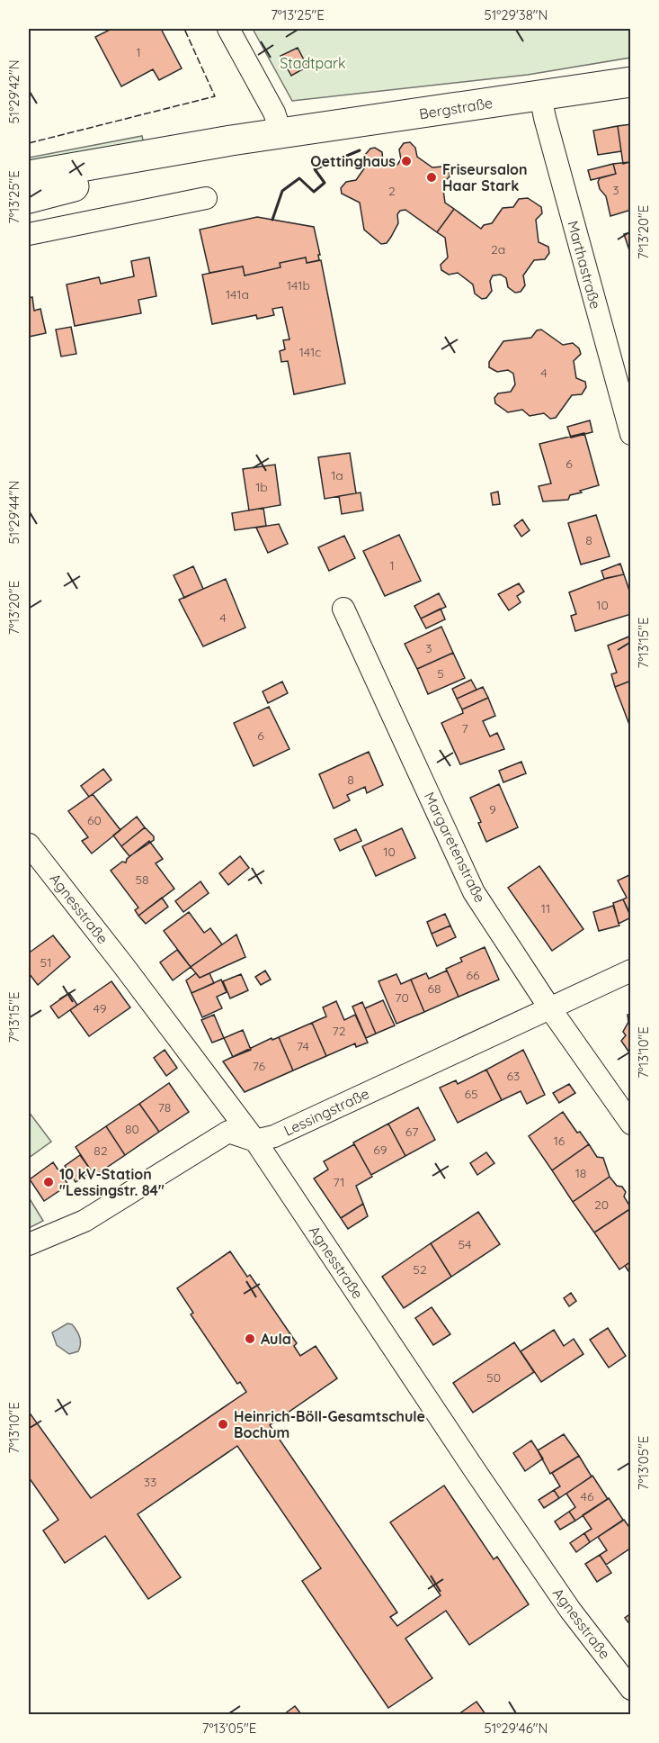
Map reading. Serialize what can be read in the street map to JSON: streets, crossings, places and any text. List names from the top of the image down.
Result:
{
  "streets": {
    "street": [
      "Bergstraße",
      "Marthastraße",
      "Margaretenstraße",
      "Agnesstraße",
      "Lessingstraße"
    ]
  },
  "crossings": [
    ["Bergstraße", "Marthastraße"],
    ["Margaretenstraße", "Lessingstraße"],
    ["Agnesstraße", "Lessingstraße"]
  ],
  "parks": ["Stadtpark"],
  "places": [
    "Oettinghaus",
    "Friseursalon Haar Stark",
    "10 kV-Station \"Lessingstr. 84\"",
    "Aula",
    "Heinrich-Böll-Gesamtschule Bochum"
  ],
  "house_numbers": [
    "1",
    "3",
    "2",
    "2a",
    "141b",
    "141a",
    "141c",
    "4",
    "6",
    "1a",
    "1b",
    "8",
    "1",
    "10",
    "4",
    "3",
    "5",
    "7",
    "6",
    "8",
    "9",
    "60",
    "10",
    "58",
    "11",
    "51",
    "66",
    "68",
    "70",
    "49",
    "72",
    "74",
    "76",
    "63",
    "65",
    "78",
    "80",
    "67",
    "16",
    "69",
    "82",
    "18",
    "71",
    "20",
    "54",
    "52",
    "50",
    "33",
    "46"
  ],
  "coordinates": [
    "7°13'25\"E",
    "51°29'38\"N",
    "51°29'42\"N",
    "7°13'20\"E",
    "51°29'44\"N",
    "7°13'15\"E",
    "7°13'10\"E",
    "7°13'05\"E",
    "51°29'46\"N"
  ]
}
